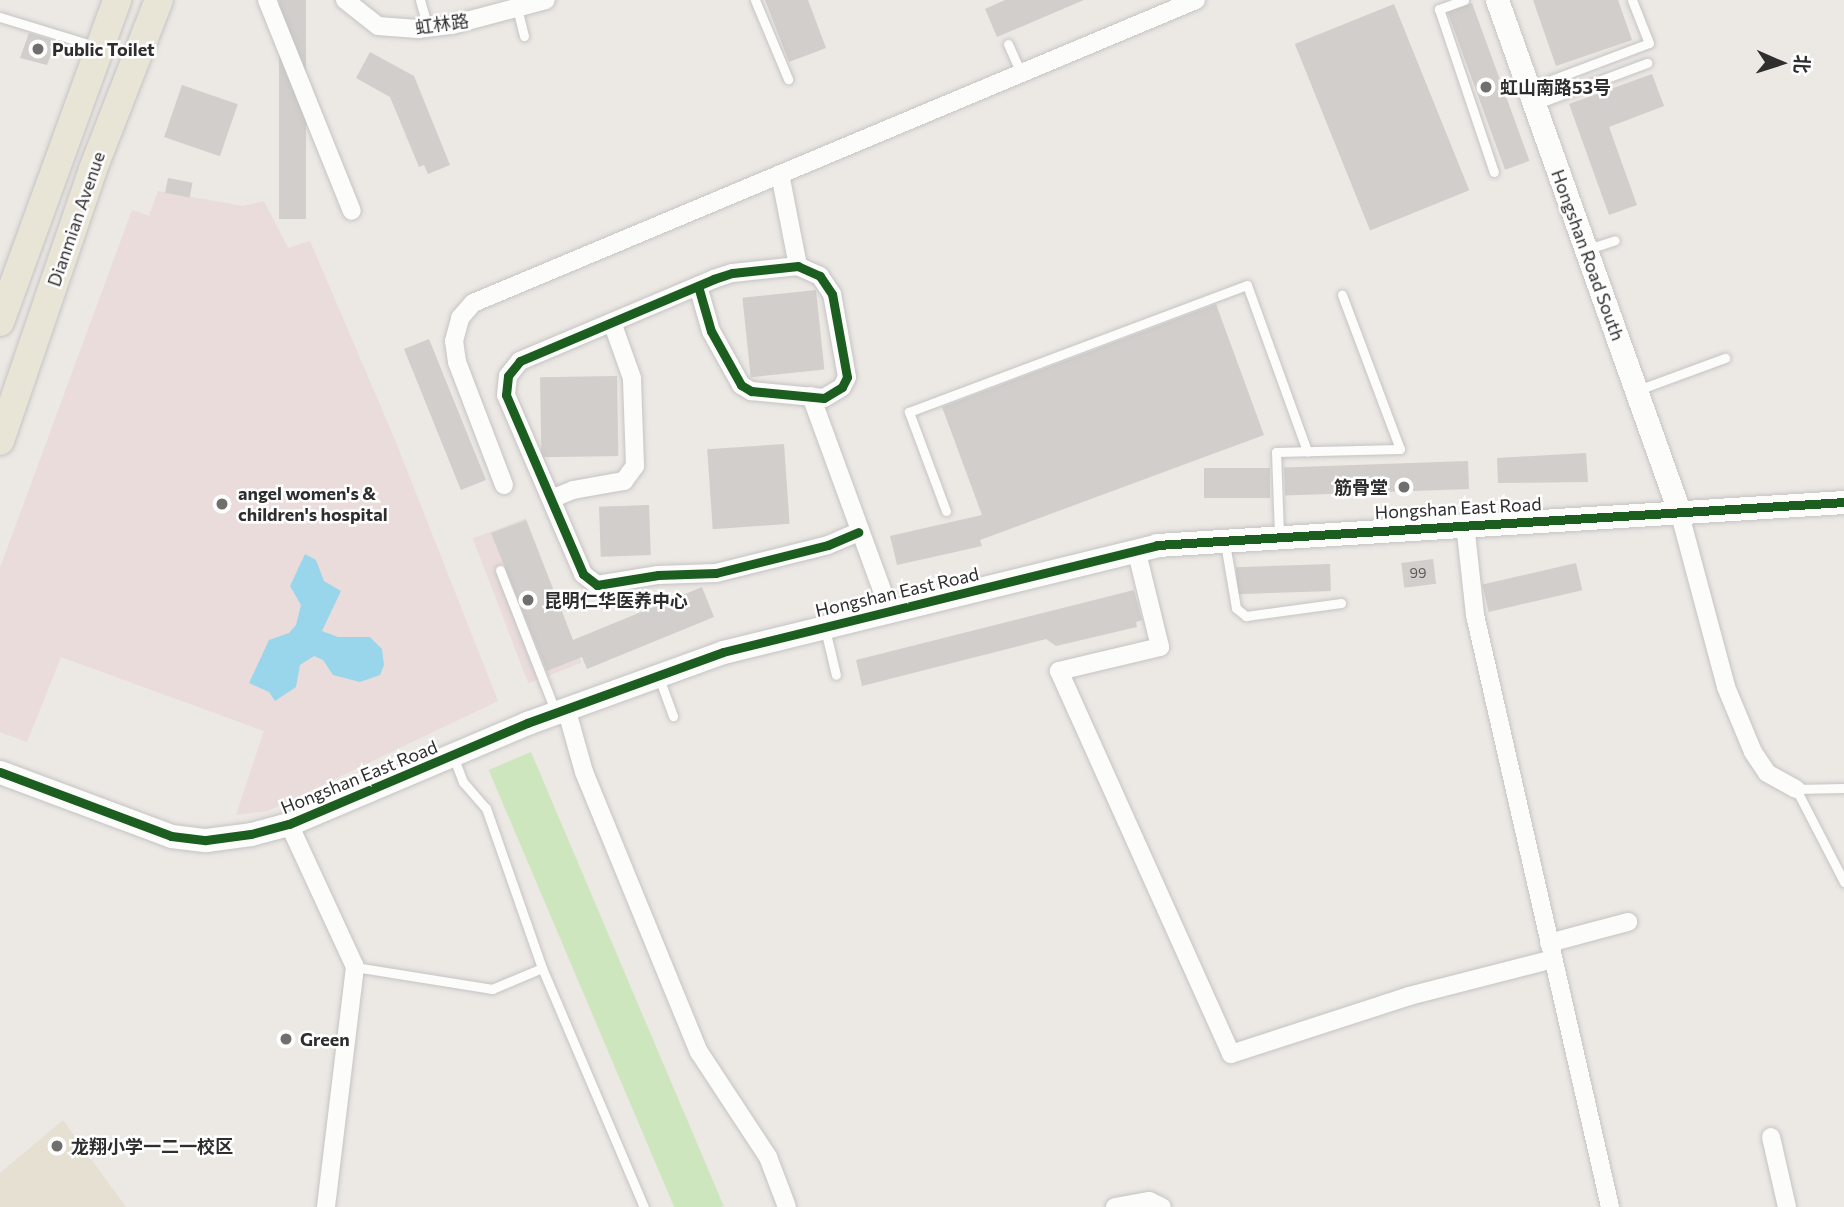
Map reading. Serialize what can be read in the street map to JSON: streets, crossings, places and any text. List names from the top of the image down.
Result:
{
  "streets": {
    "main road": ["Dianmian Avenue"],
    "street": ["虹林路", "Hongshan Road South", "Hongshan East Road"]
  },
  "crossings": [
    ["Hongshan Road South", "Hongshan East Road"]
  ],
  "places": [
    "Public Toilet",
    "虹山南路53号",
    "筋骨堂",
    "angel women's & children's hospital",
    "昆明仁华医养中心",
    "Green",
    "龙翔小学一二一校区"
  ],
  "house_numbers": ["99"],
  "north": "right"
}
